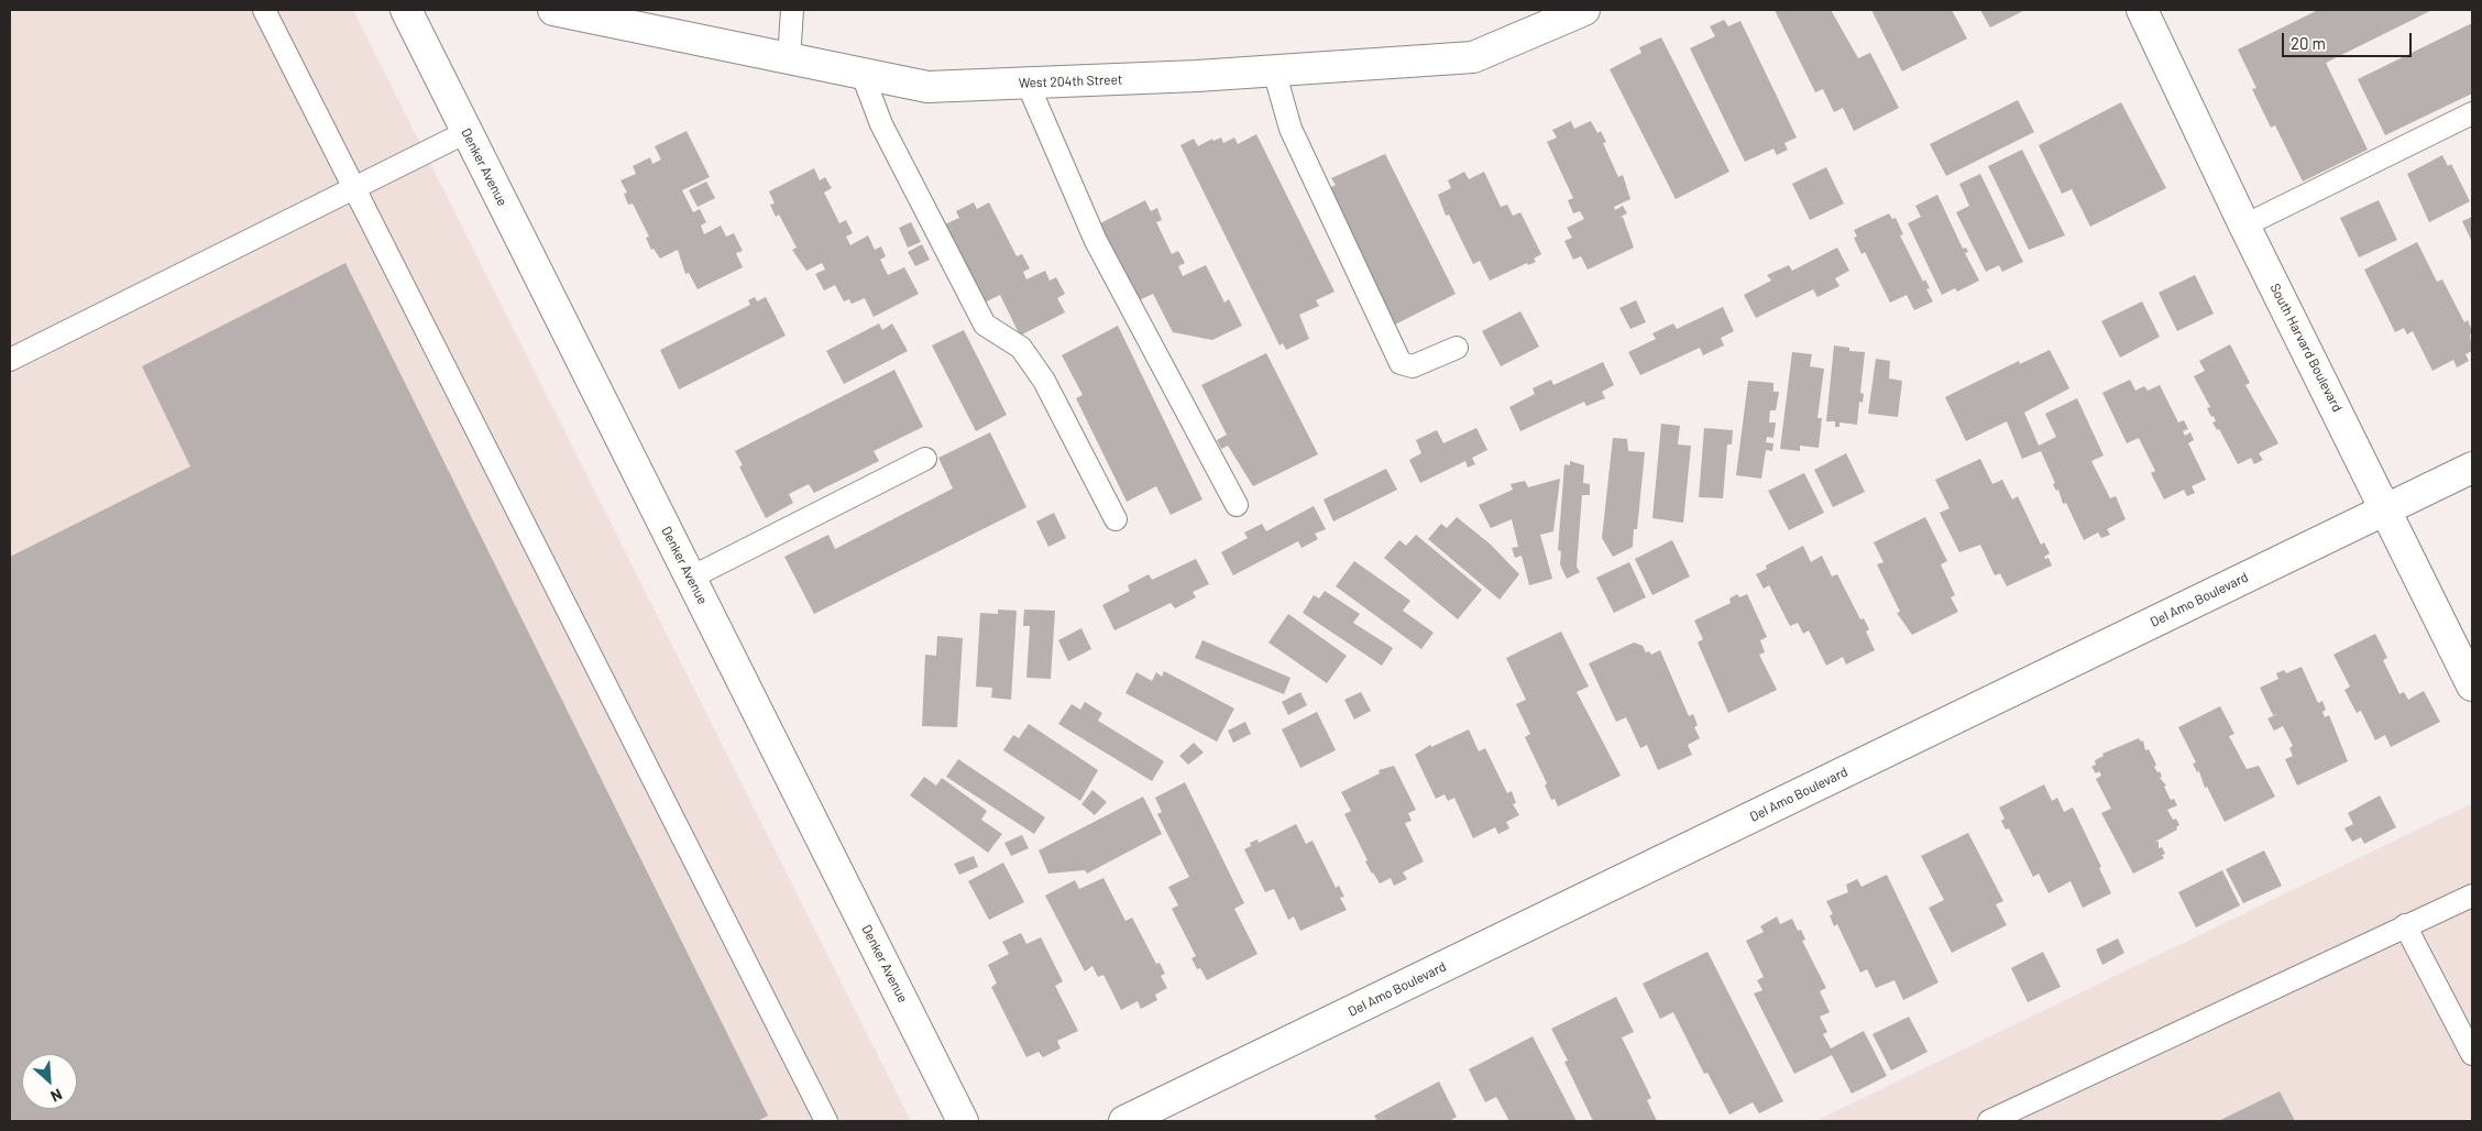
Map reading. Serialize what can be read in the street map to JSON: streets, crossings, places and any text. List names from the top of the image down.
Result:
{
  "streets": {
    "street": [
      "West 204th Street",
      "Denker Avenue",
      "South Harvard Boulevard",
      "Del Amo Boulevard"
    ]
  },
  "crossings": [
    ["South Harvard Boulevard", "Del Amo Boulevard"]
  ],
  "scale_bar": "20 m",
  "north": "bottom right"
}
